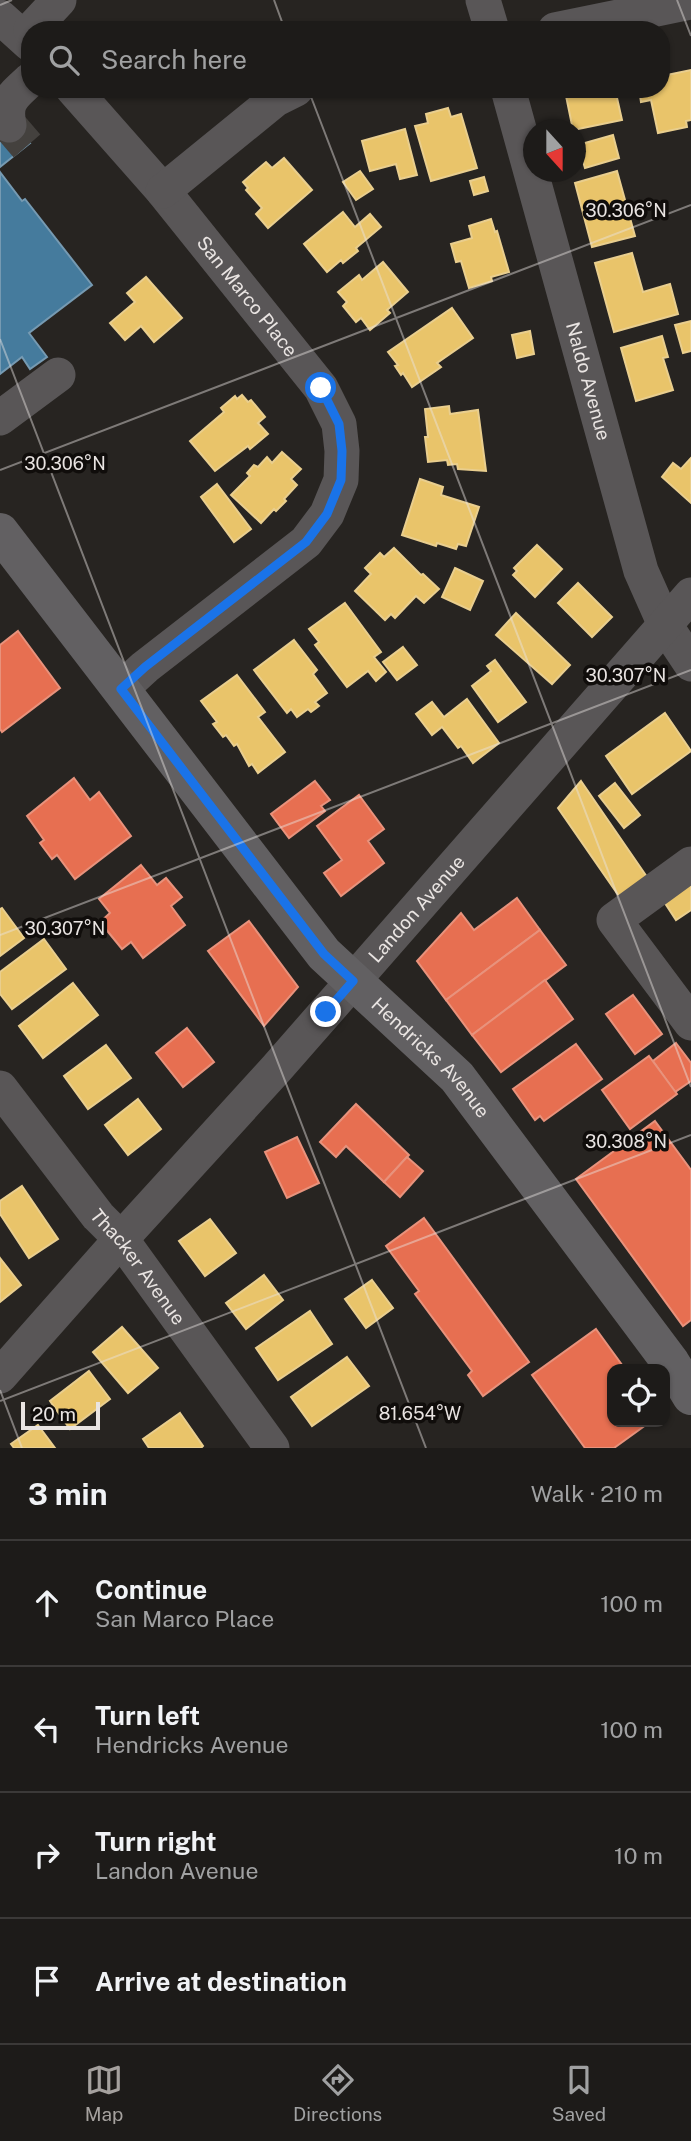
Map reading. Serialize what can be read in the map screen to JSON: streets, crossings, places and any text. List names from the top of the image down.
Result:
{
  "streets": {
    "main road": ["Hendricks Avenue"],
    "street": [
      "San Marco Place",
      "Naldo Avenue",
      "Landon Avenue",
      "Thacker Avenue"
    ]
  },
  "crossings": [
    ["San Marco Place", "Hendricks Avenue"],
    ["Naldo Avenue", "Landon Avenue"],
    ["Landon Avenue", "Hendricks Avenue"],
    ["Landon Avenue", "Thacker Avenue"]
  ],
  "scale_bar": "20 m",
  "north": "bottom",
  "page": {
    "search": "Search here",
    "scale": "20 m",
    "heading": ["3 min", "Walk · 210 m"],
    "list": [
      ["Continue", "San Marco Place", "100 m"],
      ["Turn left", "Hendricks Avenue", "100 m"],
      ["Turn right", "Landon Avenue", "10 m"],
      "Arrive at destination"
    ],
    "nav": ["Map", "Directions", "Saved"]
  },
  "coordinates": [
    "30.306°N",
    "30.307°N",
    "30.308°N",
    "81.654°W"
  ]
}
